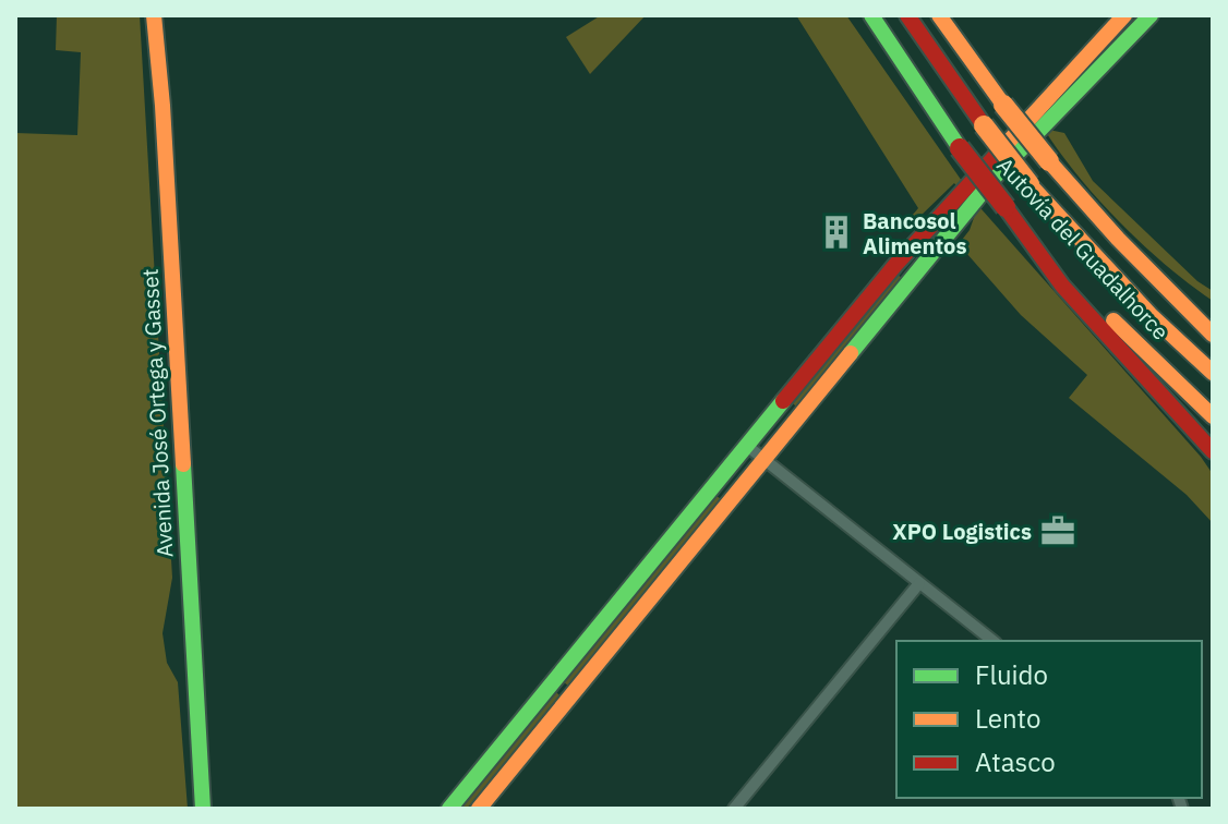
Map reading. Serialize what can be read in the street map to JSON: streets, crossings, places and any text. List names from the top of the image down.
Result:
{
  "streets": {
    "main road": ["Autovía del Guadalhorce", "Avenida José Ortega y Gasset"]
  },
  "places": {
    "building": ["Bancosol Alimentos"],
    "office": ["XPO Logistics"]
  },
  "legend": ["Fluido", "Lento", "Atasco"]
}
